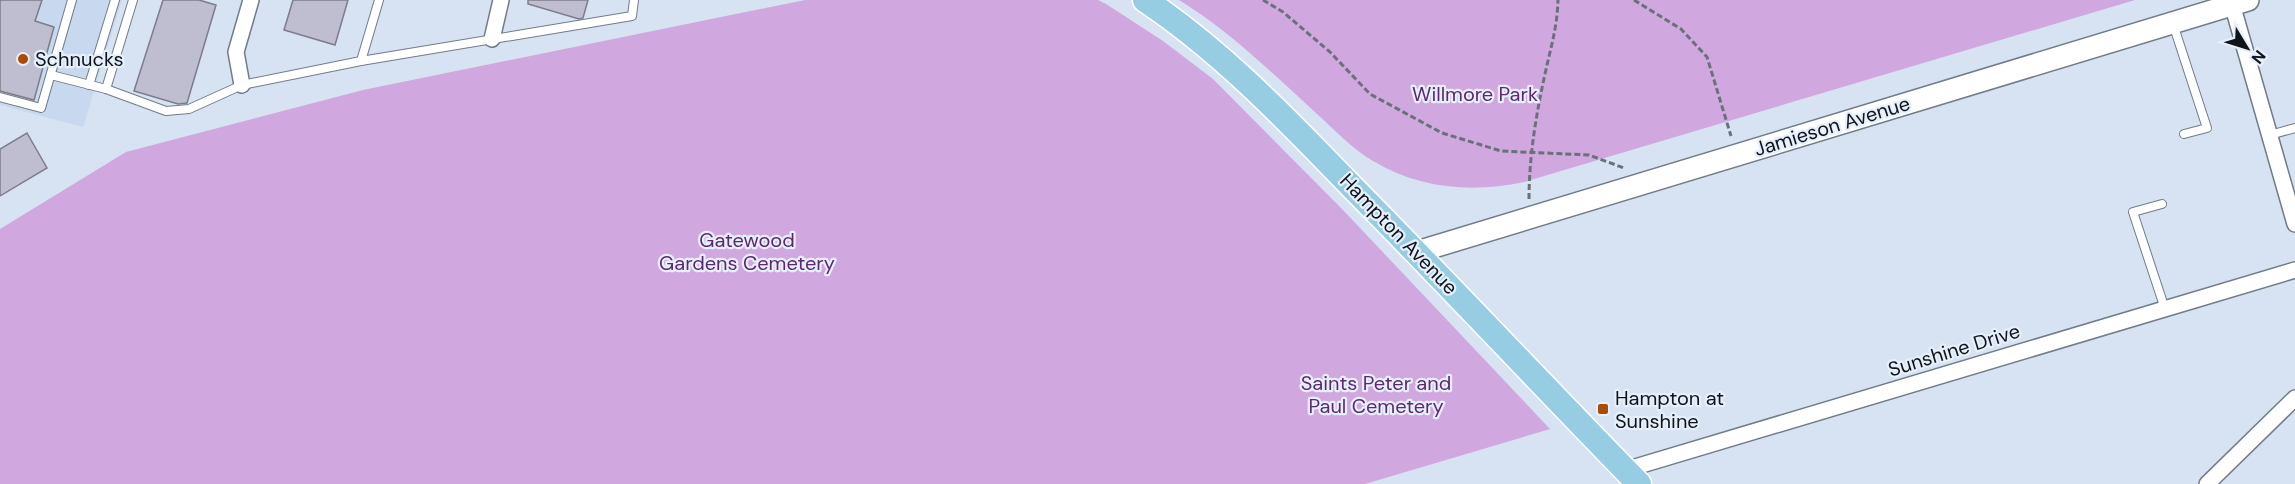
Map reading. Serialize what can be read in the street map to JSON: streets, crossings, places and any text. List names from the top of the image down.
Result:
{
  "streets": {
    "main road": ["Jamieson Avenue", "Hampton Avenue"],
    "street": ["Sunshine Drive"]
  },
  "crossings": [
    ["Jamieson Avenue", "Hampton Avenue"],
    ["Hampton Avenue", "Sunshine Drive"]
  ],
  "parks": ["Willmore Park", "Gatewood Gardens Cemetery", "Saints Peter and Paul Cemetery"],
  "places": {
    "other": ["Schnucks"],
    "transit": ["Hampton at Sunshine"]
  },
  "north": "bottom right"
}
